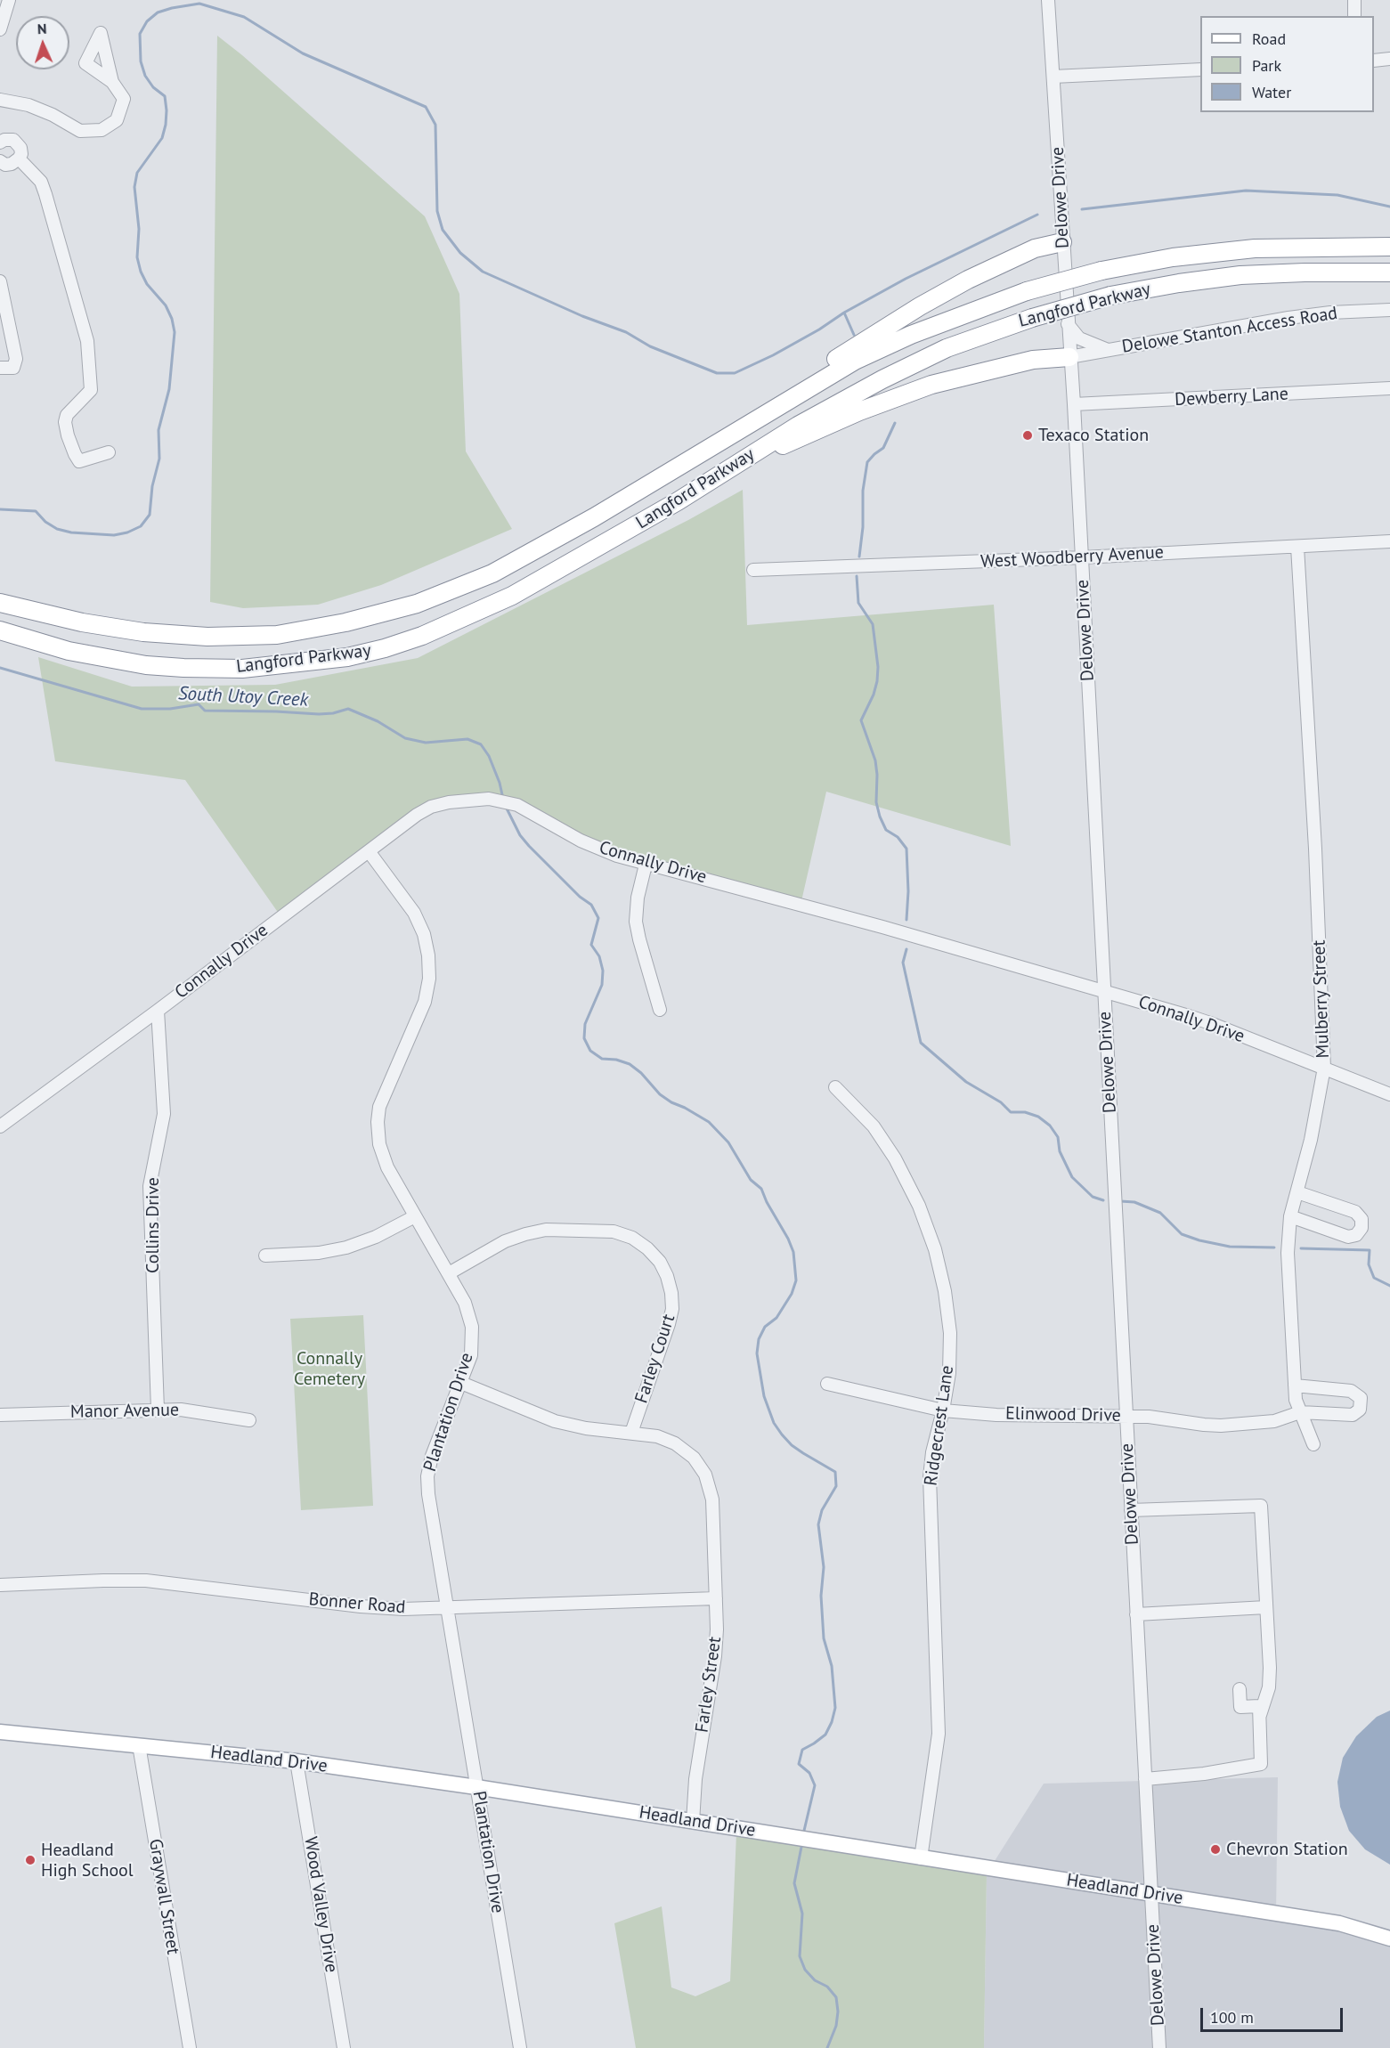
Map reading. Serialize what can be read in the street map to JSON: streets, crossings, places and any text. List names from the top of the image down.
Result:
{
  "streets": {
    "highway": ["Langford Parkway"],
    "main road": ["Headland Drive"],
    "street": [
      "Delowe Drive",
      "Delowe Stanton Access Road",
      "Dewberry Lane",
      "West Woodberry Avenue",
      "Connally Drive",
      "Mulberry Street",
      "Collins Drive",
      "Farley Court",
      "Manor Avenue",
      "Plantation Drive",
      "Elinwood Drive",
      "Ridgecrest Lane",
      "Bonner Road",
      "Farley Street",
      "Graywall Street",
      "Wood Valley Drive"
    ]
  },
  "crossings": [
    ["Delowe Drive", "Delowe Stanton Access Road"],
    ["Delowe Drive", "Dewberry Lane"],
    ["Delowe Drive", "West Woodberry Avenue"],
    ["Delowe Drive", "Connally Drive"],
    ["Delowe Drive", "Elinwood Drive"],
    ["Delowe Drive", "Headland Drive"],
    ["West Woodberry Avenue", "Mulberry Street"],
    ["Connally Drive", "Mulberry Street"],
    ["Connally Drive", "Collins Drive"],
    ["Connally Drive", "Plantation Drive"],
    ["Mulberry Street", "Elinwood Drive"],
    ["Collins Drive", "Manor Avenue"],
    ["Farley Court", "Plantation Drive"],
    ["Farley Court", "Farley Street"],
    ["Plantation Drive", "Bonner Road"],
    ["Plantation Drive", "Headland Drive"],
    ["Elinwood Drive", "Ridgecrest Lane"],
    ["Ridgecrest Lane", "Headland Drive"],
    ["Bonner Road", "Farley Street"],
    ["Farley Street", "Headland Drive"],
    ["Headland Drive", "Graywall Street"],
    ["Headland Drive", "Wood Valley Drive"]
  ],
  "water": ["South Utoy Creek"],
  "parks": ["Connally Cemetery"],
  "places": ["Texaco Station", "Chevron Station", "Headland High School"],
  "legend": ["Road", "Park", "Water"],
  "scale_bar": "100 m",
  "north": "top"
}
